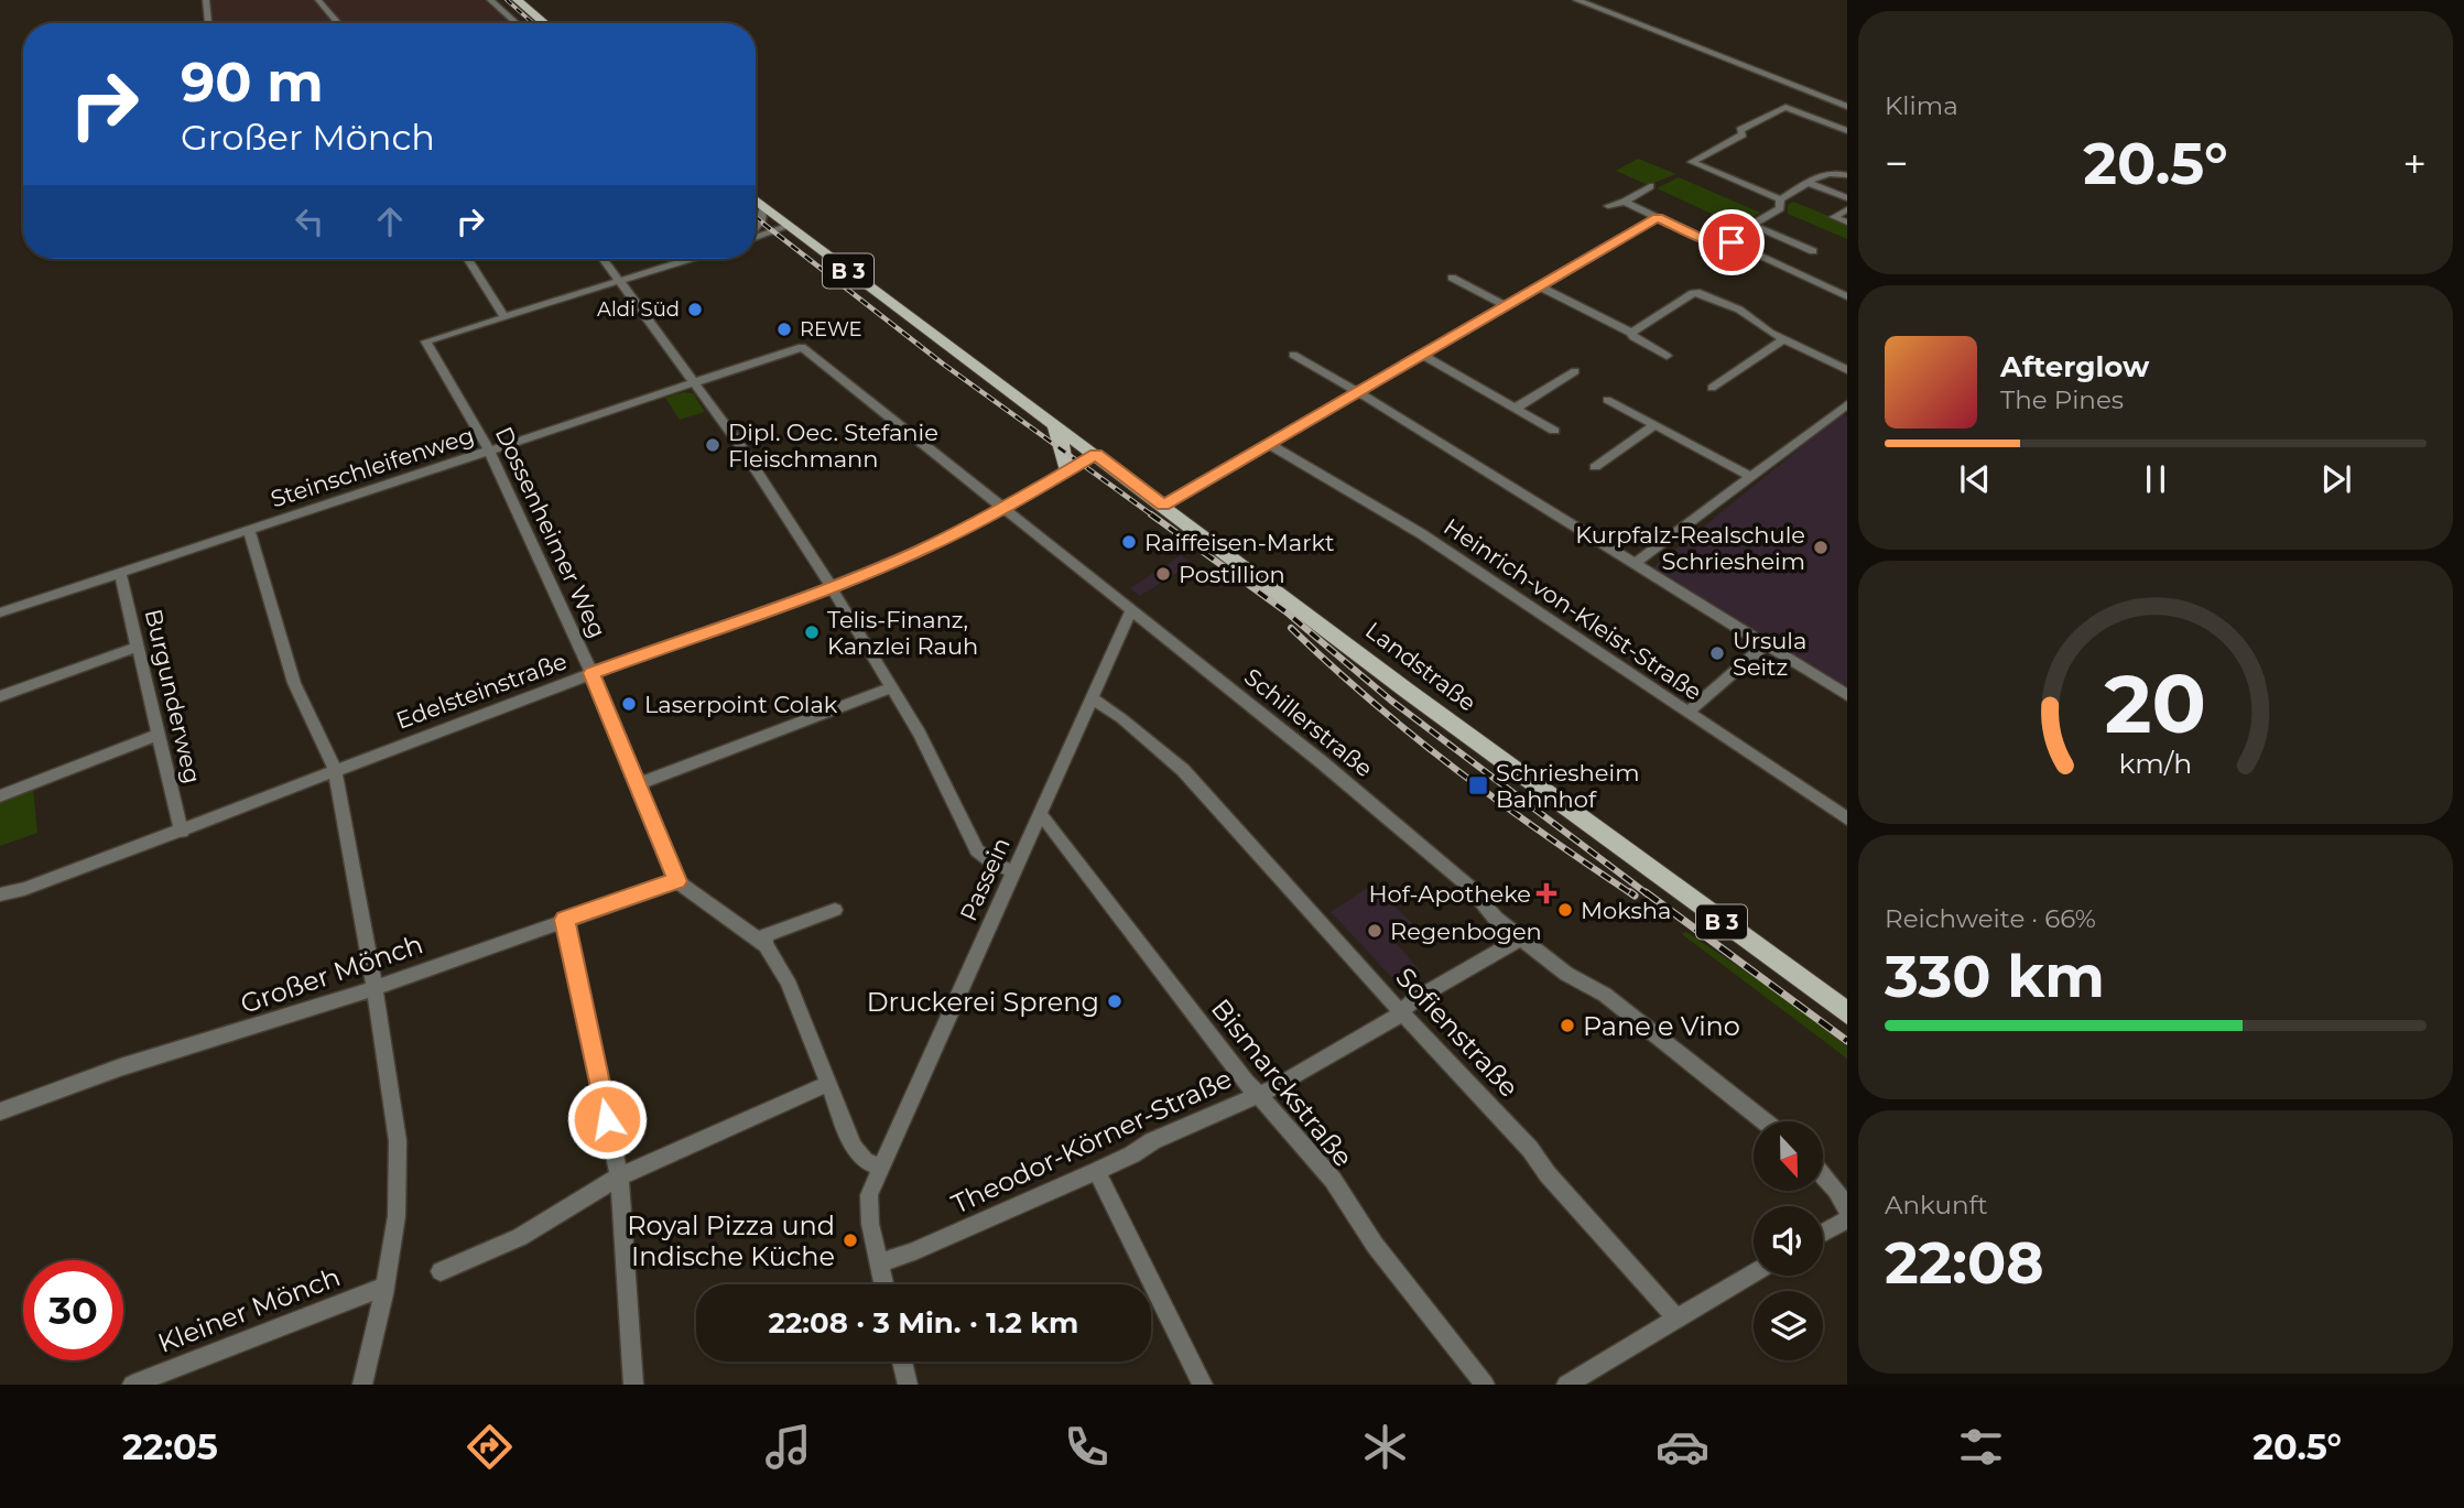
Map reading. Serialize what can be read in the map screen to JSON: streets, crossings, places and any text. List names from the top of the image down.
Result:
{
  "streets": {
    "main road": ["B 3", "Landstraße"],
    "street": [
      "Steinschleifenweg",
      "Dossenheimer Weg",
      "Heinrich-von-Kleist-Straße",
      "Edelsteinstraße",
      "Burgunderweg",
      "Schillerstraße",
      "Passein",
      "Großer Mönch",
      "Sofienstraße",
      "Bismarckstraße",
      "Theodor-Körner-Straße",
      "Kleiner Mönch"
    ]
  },
  "crossings": [
    ["B 3", "Landstraße"],
    ["Steinschleifenweg", "Dossenheimer Weg"],
    ["Steinschleifenweg", "Burgunderweg"],
    ["Steinschleifenweg", "Schillerstraße"],
    ["Dossenheimer Weg", "Edelsteinstraße"],
    ["Dossenheimer Weg", "Großer Mönch"],
    ["Landstraße", "Edelsteinstraße"],
    ["Edelsteinstraße", "Burgunderweg"],
    ["Edelsteinstraße", "Schillerstraße"],
    ["Schillerstraße", "Passein"],
    ["Schillerstraße", "Theodor-Körner-Straße"],
    ["Passein", "Sofienstraße"],
    ["Passein", "Bismarckstraße"],
    ["Passein", "Theodor-Körner-Straße"],
    ["Sofienstraße", "Theodor-Körner-Straße"],
    ["Bismarckstraße", "Theodor-Körner-Straße"]
  ],
  "places": {
    "other": [
      "Aldi Süd",
      "REWE",
      "Dipl. Oec. Stefanie Fleischmann",
      "Raiffeisen-Markt",
      "Kurpfalz-Realschule Schriesheim",
      "Postillion",
      "Telis-Finanz, Kanzlei Rauh",
      "Ursula Seitz",
      "Laserpoint Colak",
      "Moksha",
      "Regenbogen",
      "Druckerei Spreng",
      "Pane e Vino",
      "Royal Pizza und Indische Küche"
    ],
    "transit": ["Schriesheim Bahnhof"],
    "health": ["Hof-Apotheke"]
  },
  "north": "bottom",
  "page": {
    "tile": [
      "Klima",
      ["Reichweite · 66%", "330 km"],
      ["Ankunft", "22:08"]
    ],
    "turn": ["90 m", "Großer Mönch"],
    "heat": ["−", "20.5°", "+"],
    "song": ["Afterglow", "The Pines"],
    "limit": "30",
    "trip": "22:08 · 3 Min. · 1.2 km",
    "tabs": ["22:05", "20.5°"],
    "gauge": ["20", "km/h"]
  }
}
